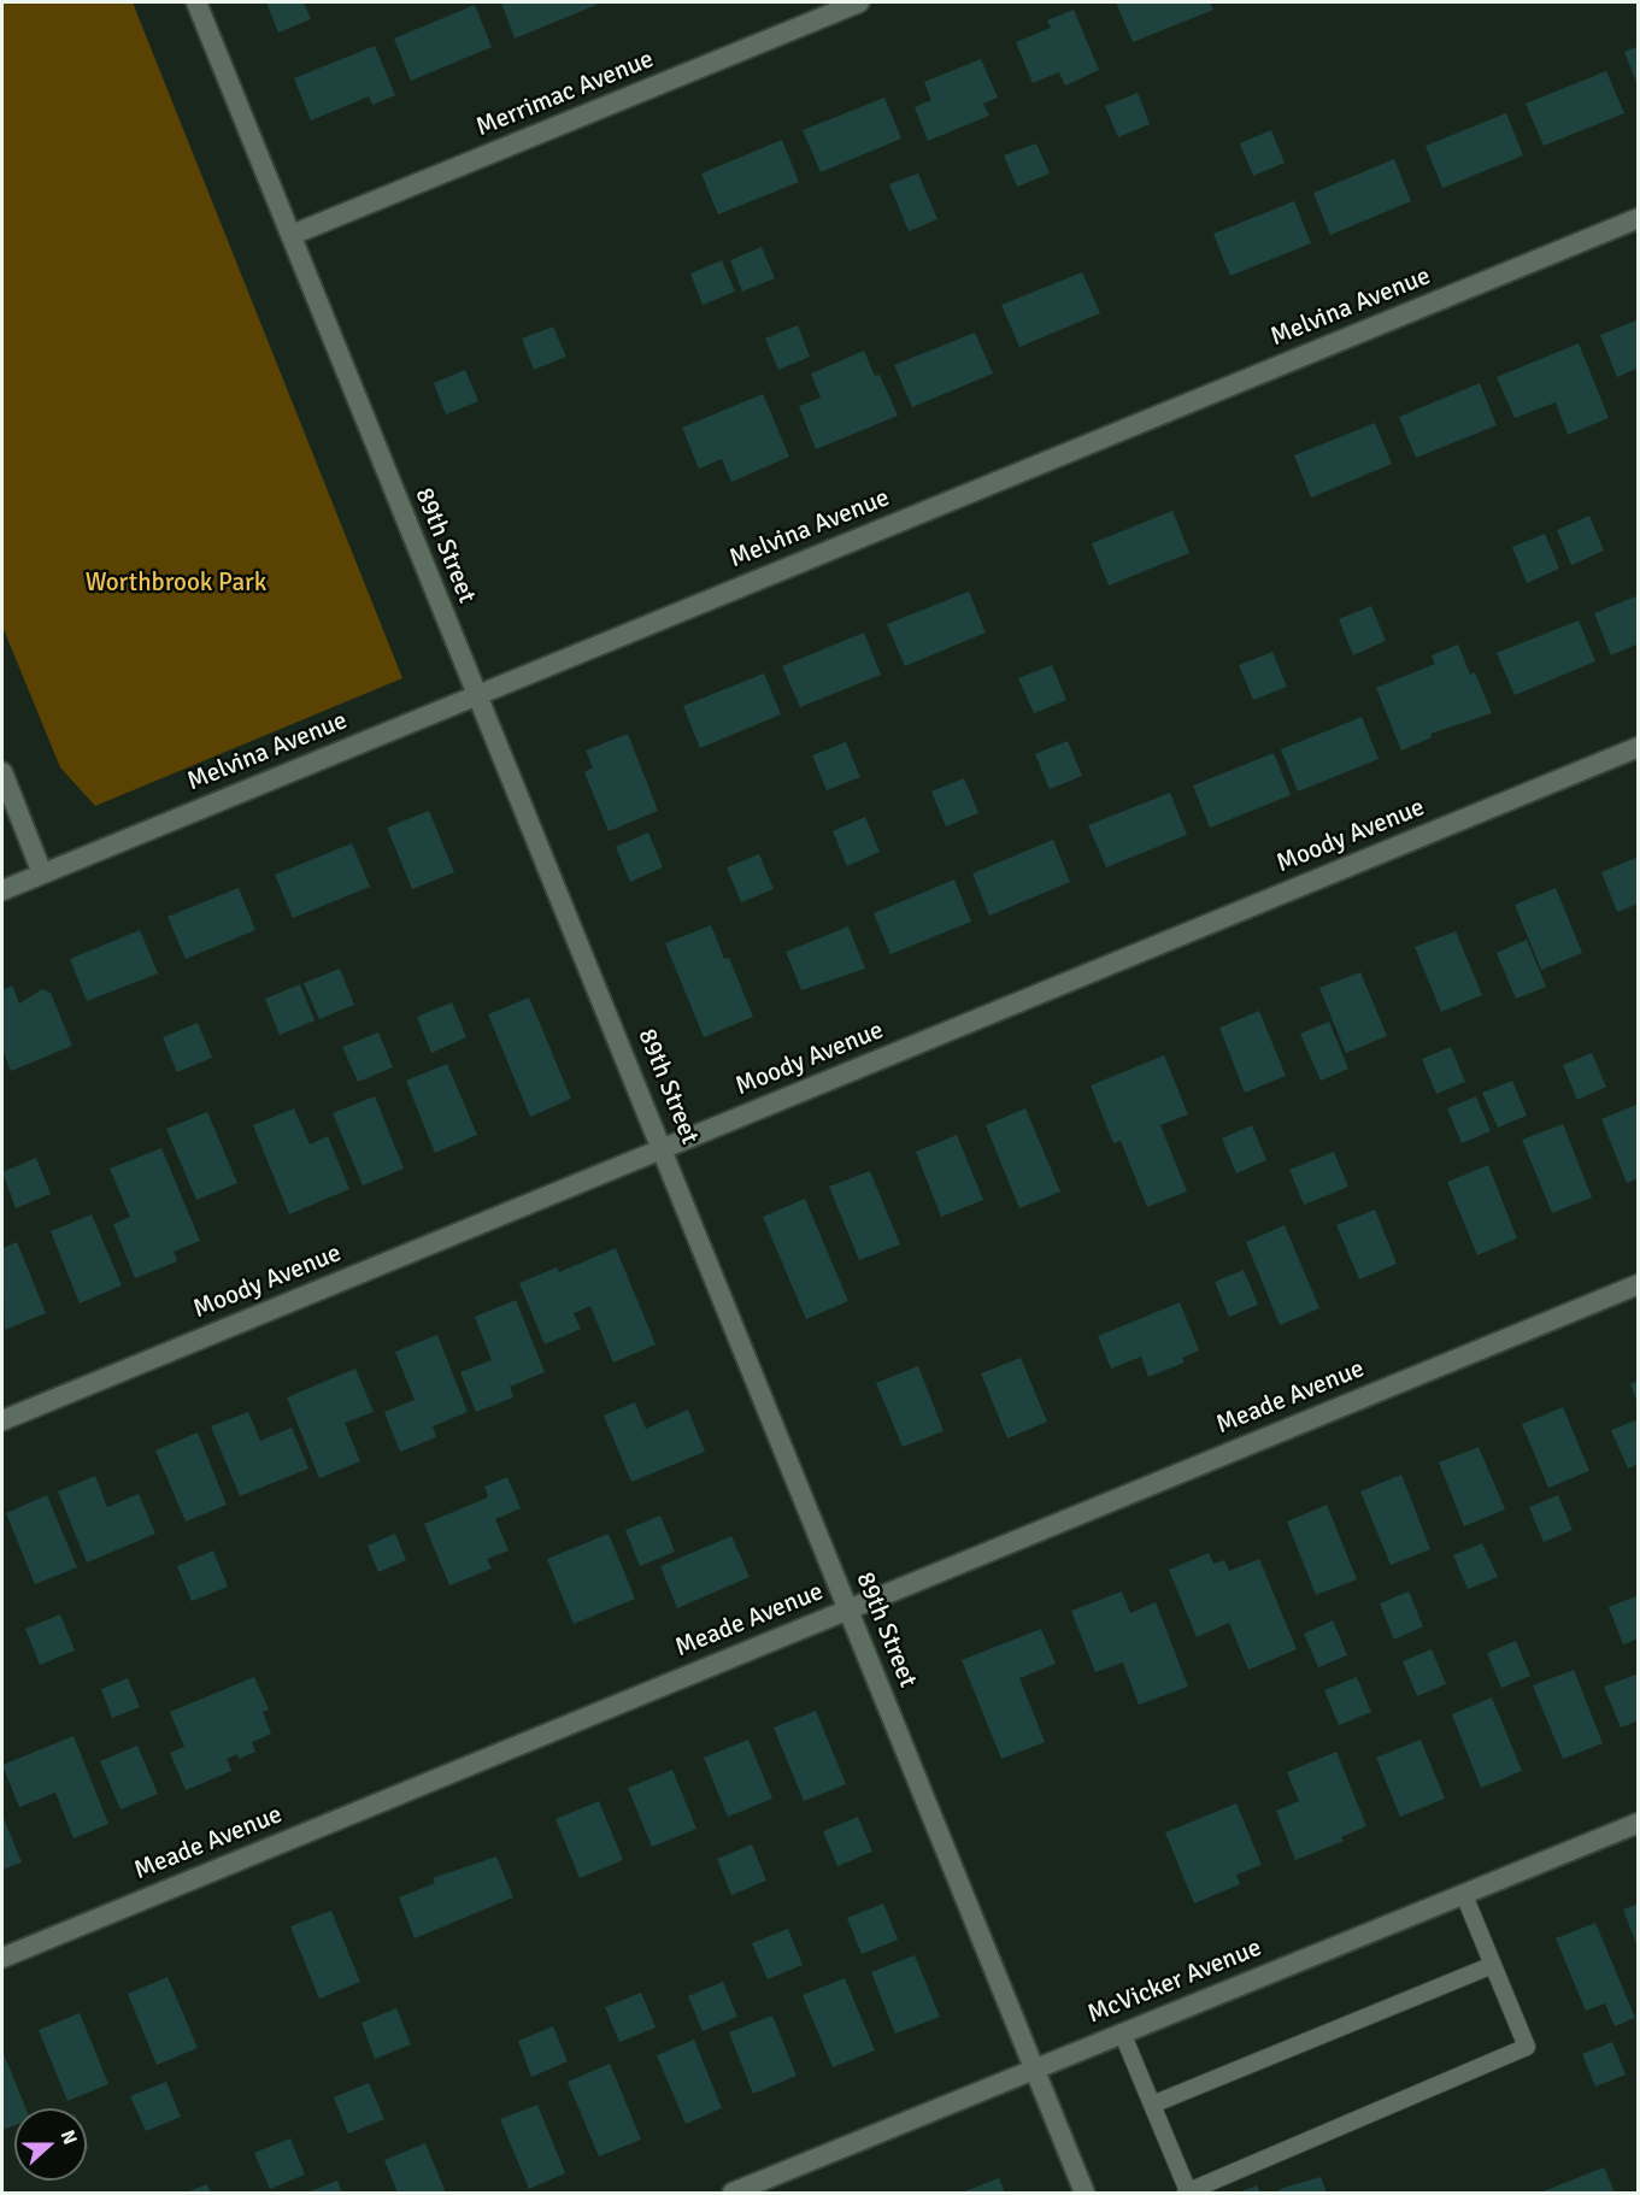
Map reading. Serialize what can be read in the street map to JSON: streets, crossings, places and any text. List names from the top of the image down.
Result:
{
  "streets": {
    "street": [
      "Merrimac Avenue",
      "Melvina Avenue",
      "89th Street",
      "Moody Avenue",
      "Meade Avenue",
      "McVicker Avenue"
    ]
  },
  "crossings": [
    ["Merrimac Avenue", "89th Street"],
    ["Melvina Avenue", "89th Street"],
    ["89th Street", "Moody Avenue"],
    ["89th Street", "Meade Avenue"],
    ["89th Street", "McVicker Avenue"]
  ],
  "parks": ["Worthbrook Park"],
  "north": "right"
}
